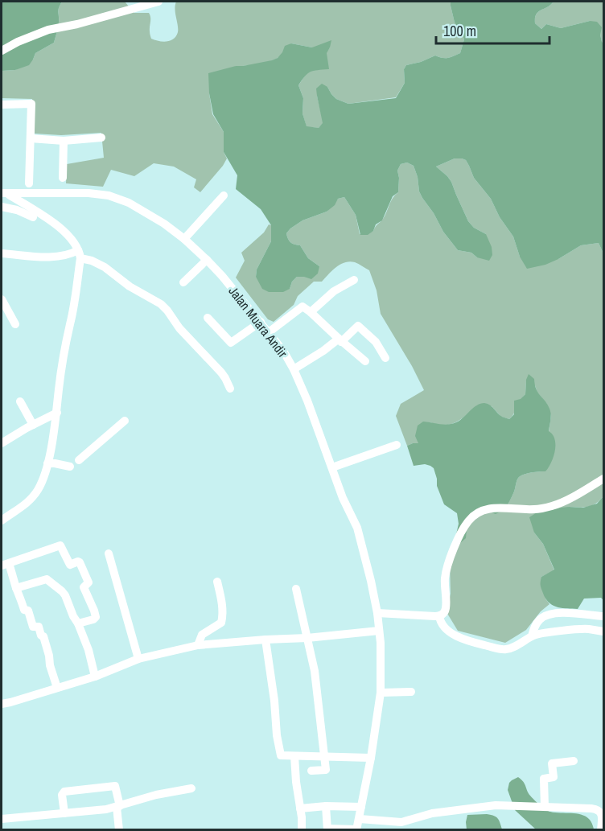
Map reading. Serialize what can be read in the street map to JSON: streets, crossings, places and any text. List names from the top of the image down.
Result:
{
  "streets": {
    "street": ["Jalan Muara Andir"]
  },
  "scale_bar": "100 m"
}
